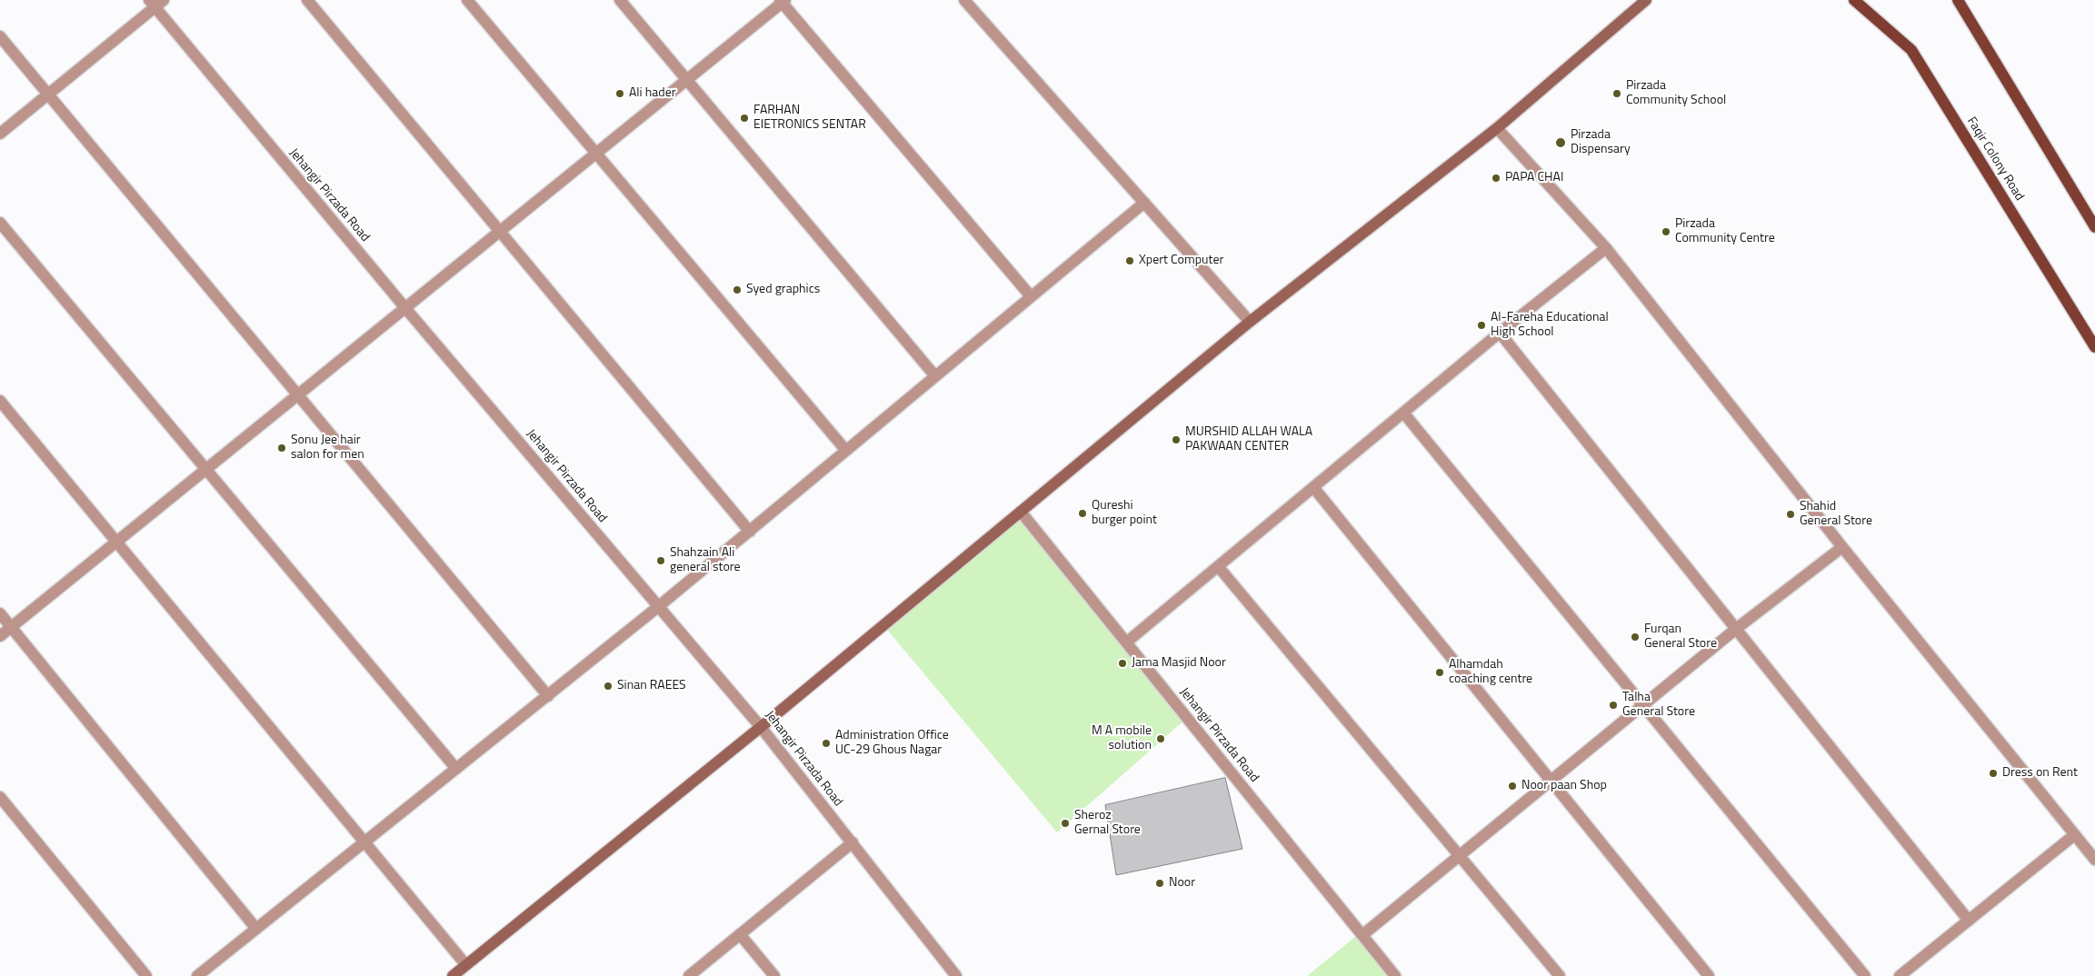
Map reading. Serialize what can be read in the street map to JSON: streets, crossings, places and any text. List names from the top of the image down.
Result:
{
  "streets": {
    "main road": ["Faqir Colony Road"],
    "street": ["Jehangir Pirzada Road"]
  },
  "places": [
    "Ali hader",
    "Pirzada Community School",
    "FARHAN EIETRONICS SENTAR",
    "Pirzada Dispensary",
    "PAPA CHAI",
    "Pirzada Community Centre",
    "Xpert Computer",
    "Syed graphics",
    "Al-Fareha Educational High School",
    "MURSHID ALLAH WALA PAKWAAN CENTER",
    "Sonu Jee hair salon for men",
    "Qureshi burger point",
    "Shahid General Store",
    "Shahzain Ali general store",
    "Furqan General Store",
    "Jama Masjid Noor",
    "Alhamdah coaching centre",
    "Sinan RAEES",
    "Talha General Store",
    "M A mobile solution",
    "Administration Office UC-29 Ghous Nagar",
    "Dress on Rent",
    "Noor paan Shop",
    "Sheroz Gernal Store",
    "Noor"
  ]
}
